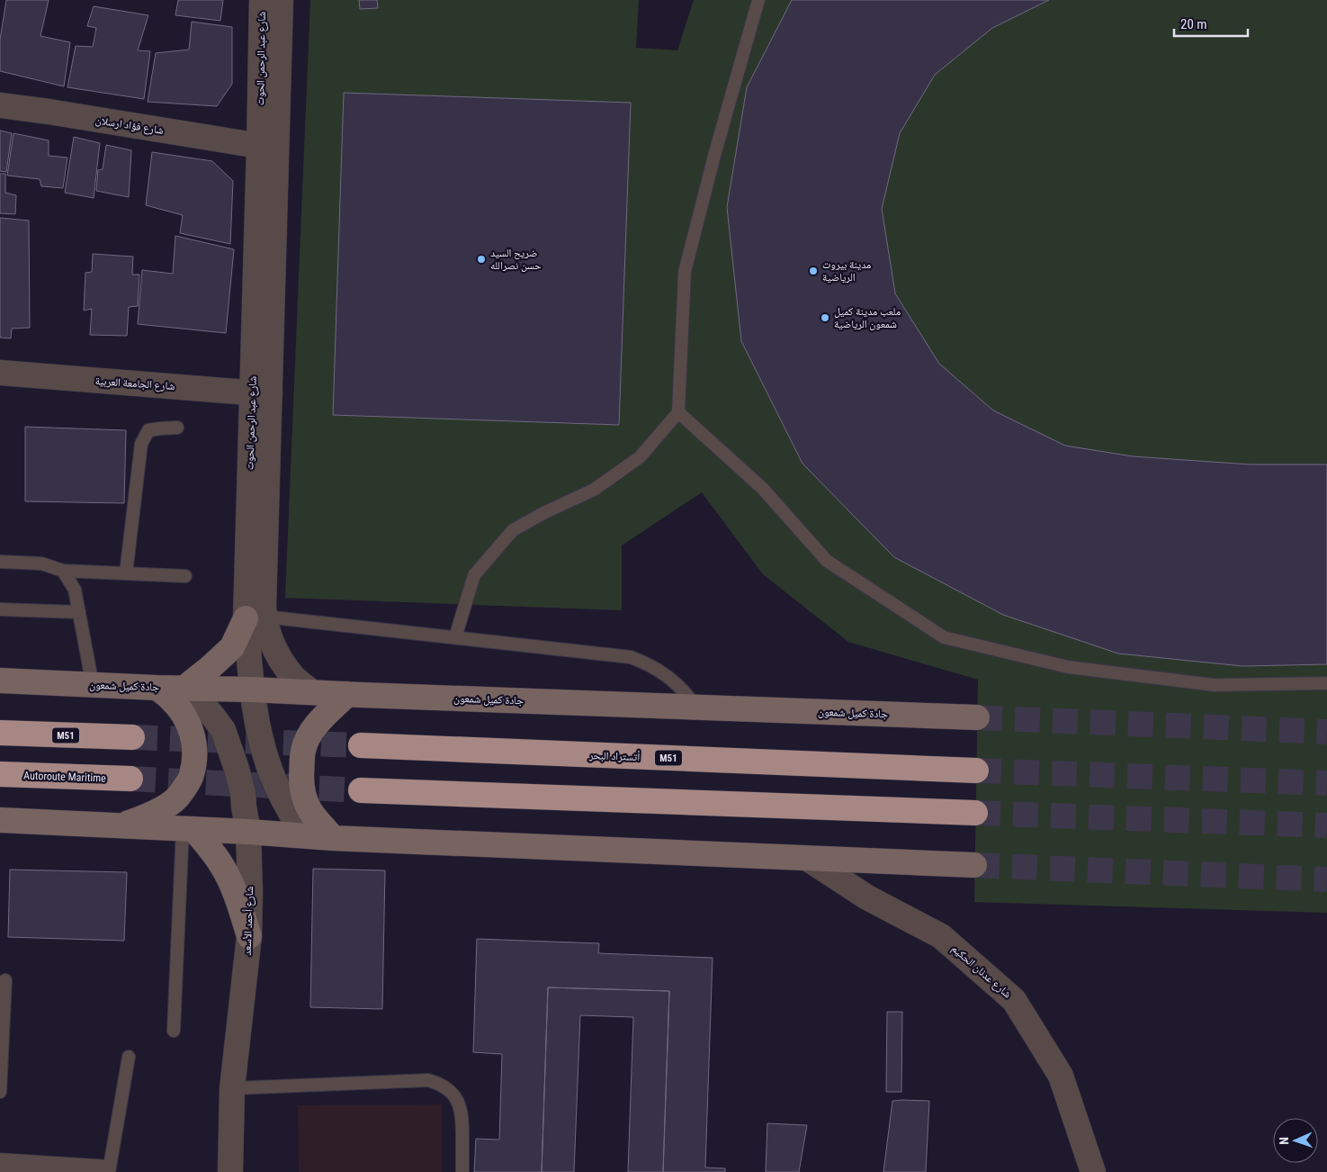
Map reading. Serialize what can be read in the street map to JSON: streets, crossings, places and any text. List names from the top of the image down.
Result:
{
  "streets": {
    "highway": ["M51", "أتستراد البحر", "Autoroute Maritime"],
    "main road": ["جادة كميل شمعون"],
    "street": [
      "شارع عبد الرحمن الحوت",
      "شارع فؤاد ارسلان",
      "شارع الجامعة العربية",
      "شارع أحمد الأسعد",
      "شارع عدنان الحكيم"
    ]
  },
  "crossings": [
    ["شارع عبد الرحمن الحوت", "شارع فؤاد ارسلان"],
    ["شارع عبد الرحمن الحوت", "شارع الجامعة العربية"],
    ["شارع عبد الرحمن الحوت", "جادة كميل شمعون"],
    ["جادة كميل شمعون", "شارع أحمد الأسعد"]
  ],
  "places": ["ضريح السيد حسن نصرالله", "مدينة بيروت الرياضية", "ملعب مدينة كميل شمعون الرياضية"],
  "scale_bar": "20 m",
  "north": "left"
}
